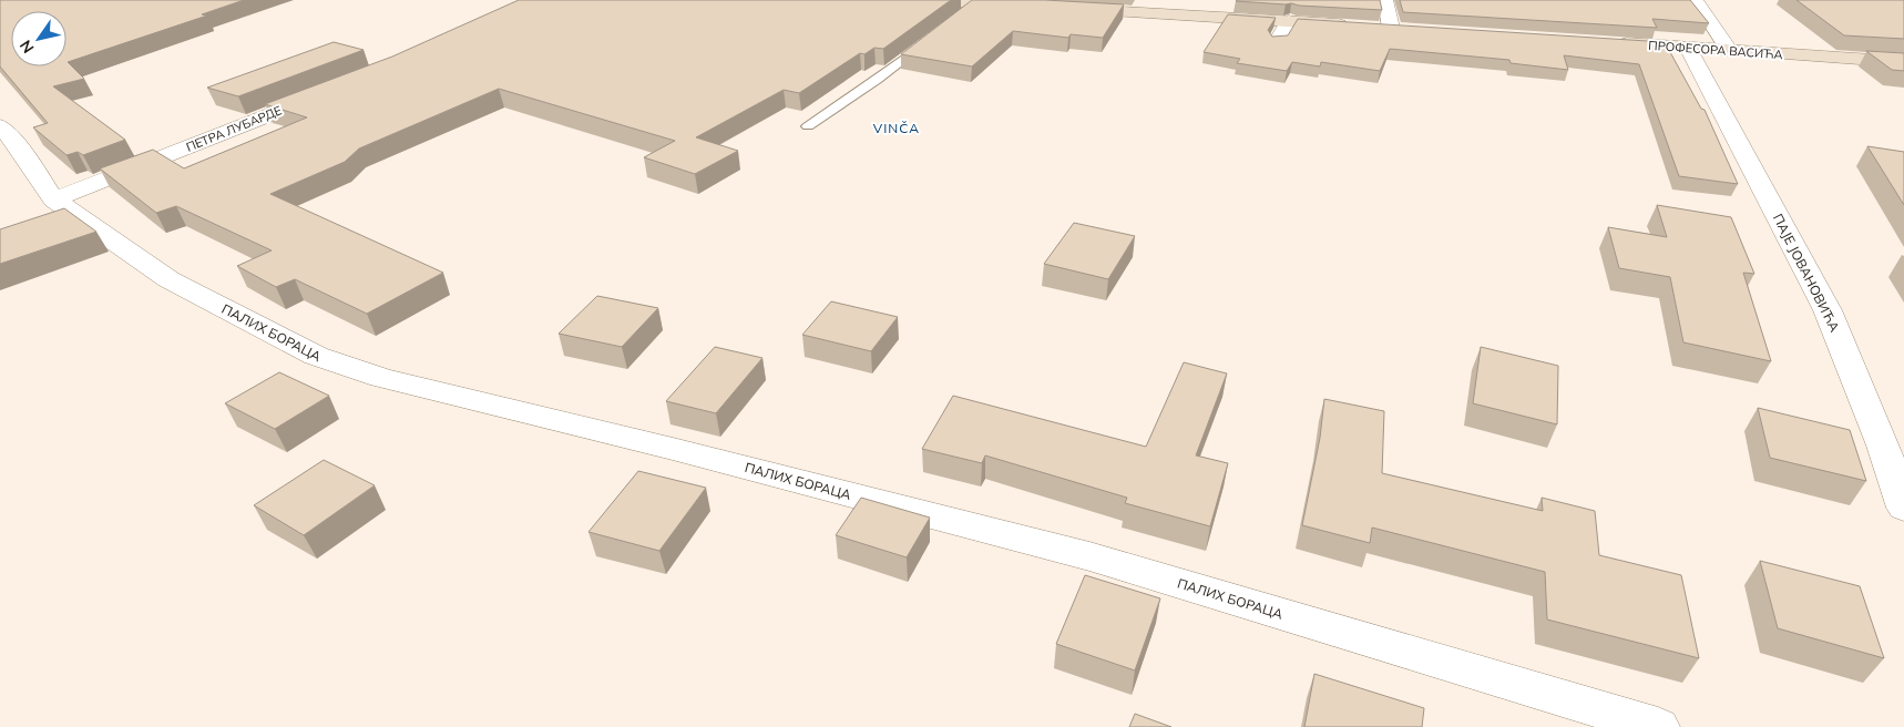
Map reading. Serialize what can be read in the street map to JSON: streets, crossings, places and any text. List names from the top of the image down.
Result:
{
  "streets": {
    "street": [
      "ПРОФЕСОРА ВАСИЋА",
      "ПЕТРА ЛУБАРДЕ",
      "ПАЈЕ ЈОВАНОВИЋА",
      "ПАЛИХ БОРАЦА"
    ]
  },
  "crossings": [
    ["ПРОФЕСОРА ВАСИЋА", "ПАЈЕ ЈОВАНОВИЋА"],
    ["ПЕТРА ЛУБАРДЕ", "ПАЛИХ БОРАЦА"]
  ],
  "districts": ["VINČA"],
  "north": "bottom left"
}
